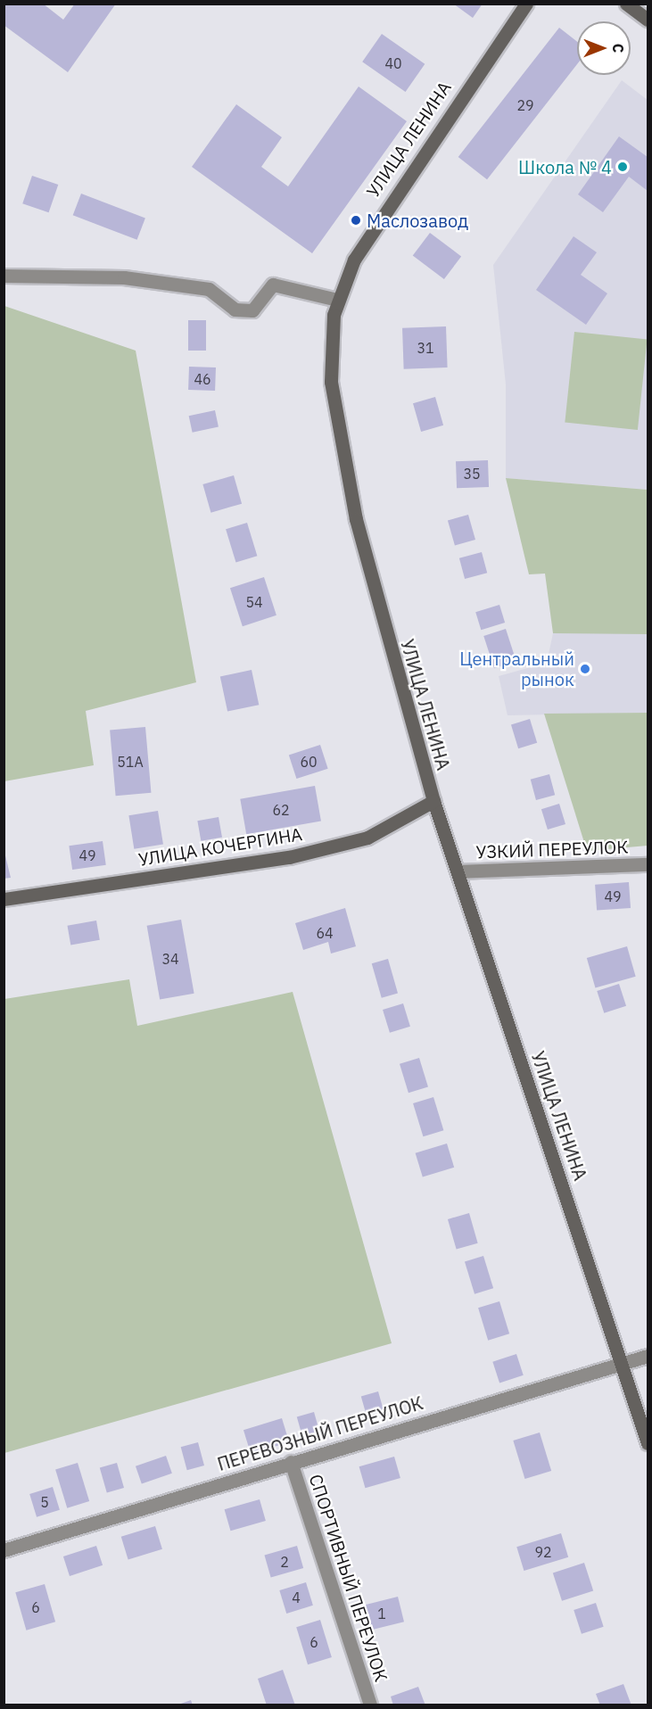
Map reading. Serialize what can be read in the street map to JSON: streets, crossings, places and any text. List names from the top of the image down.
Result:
{
  "streets": {
    "main road": ["УЛИЦА ЛЕНИНА", "УЛИЦА КОЧЕРГИНА"],
    "street": ["УЗКИЙ ПЕРЕУЛОК", "ПЕРЕВОЗНЫЙ ПЕРЕУЛОК", "СПОРТИВНЫЙ ПЕРЕУЛОК"]
  },
  "crossings": [
    ["УЛИЦА ЛЕНИНА", "УЛИЦА КОЧЕРГИНА"],
    ["УЛИЦА ЛЕНИНА", "УЗКИЙ ПЕРЕУЛОК"],
    ["УЛИЦА ЛЕНИНА", "ПЕРЕВОЗНЫЙ ПЕРЕУЛОК"],
    ["ПЕРЕВОЗНЫЙ ПЕРЕУЛОК", "СПОРТИВНЫЙ ПЕРЕУЛОК"]
  ],
  "places": ["Школа № 4", "Маслозавод", "Центральный рынок"],
  "house_numbers": [
    "40",
    "29",
    "31",
    "46",
    "35",
    "54",
    "51А",
    "60",
    "62",
    "49",
    "49",
    "64",
    "34",
    "5",
    "92",
    "2",
    "4",
    "6",
    "1",
    "6"
  ],
  "north": "right"
}
